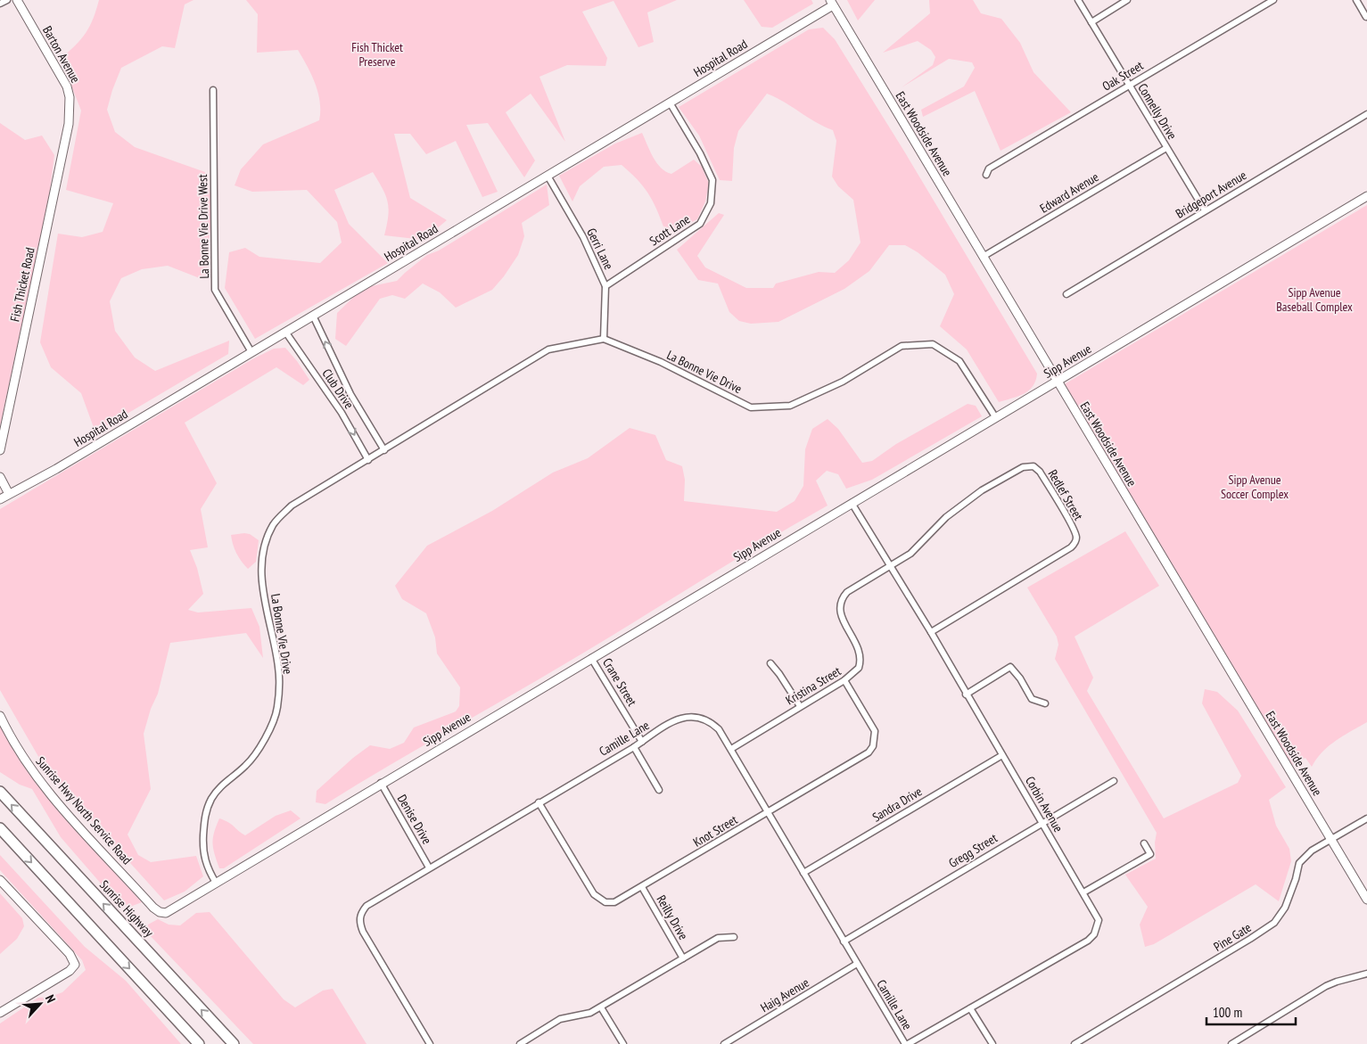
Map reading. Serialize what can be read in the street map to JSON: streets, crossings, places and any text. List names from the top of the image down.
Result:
{
  "streets": {
    "highway": ["Sunrise Highway"],
    "street": [
      "Barton Avenue",
      "Hospital Road",
      "Oak Street",
      "Connelly Drive",
      "East Woodside Avenue",
      "Edward Avenue",
      "Bridgeport Avenue",
      "La Bonne Vie Drive West",
      "Scott Lane",
      "Gerri Lane",
      "Fish Thicket Road",
      "Sipp Avenue",
      "La Bonne Vie Drive",
      "Club Drive",
      "Redlef Street",
      "Crane Street",
      "Kristina Street",
      "Camille Lane",
      "Sandra Drive",
      "Corbin Avenue",
      "Sunrise Hwy North Service Road",
      "Denise Drive",
      "Knot Street",
      "Gregg Street",
      "Reilly Drive",
      "Pine Gate",
      "Haig Avenue"
    ]
  },
  "crossings": [
    ["Barton Avenue", "Fish Thicket Road"],
    ["Hospital Road", "East Woodside Avenue"],
    ["Hospital Road", "La Bonne Vie Drive West"],
    ["Hospital Road", "Scott Lane"],
    ["Hospital Road", "Gerri Lane"],
    ["Hospital Road", "Club Drive"],
    ["Oak Street", "Connelly Drive"],
    ["Connelly Drive", "Edward Avenue"],
    ["Connelly Drive", "Bridgeport Avenue"],
    ["East Woodside Avenue", "Edward Avenue"],
    ["East Woodside Avenue", "Sipp Avenue"],
    ["East Woodside Avenue", "Pine Gate"],
    ["Scott Lane", "Gerri Lane"],
    ["Gerri Lane", "La Bonne Vie Drive"],
    ["Sipp Avenue", "La Bonne Vie Drive"],
    ["Sipp Avenue", "Crane Street"],
    ["Sipp Avenue", "Corbin Avenue"],
    ["Sipp Avenue", "Sunrise Hwy North Service Road"],
    ["Sipp Avenue", "Denise Drive"],
    ["La Bonne Vie Drive", "Club Drive"],
    ["Redlef Street", "Kristina Street"],
    ["Redlef Street", "Corbin Avenue"],
    ["Crane Street", "Camille Lane"],
    ["Kristina Street", "Camille Lane"],
    ["Kristina Street", "Corbin Avenue"],
    ["Kristina Street", "Knot Street"],
    ["Camille Lane", "Sandra Drive"],
    ["Camille Lane", "Corbin Avenue"],
    ["Camille Lane", "Denise Drive"],
    ["Camille Lane", "Knot Street"],
    ["Camille Lane", "Gregg Street"],
    ["Camille Lane", "Haig Avenue"],
    ["Sandra Drive", "Corbin Avenue"],
    ["Corbin Avenue", "Gregg Street"],
    ["Knot Street", "Reilly Drive"]
  ],
  "parks": ["Fish Thicket Preserve", "Sipp Avenue Baseball Complex", "Sipp Avenue Soccer Complex"],
  "scale_bar": "100 m",
  "north": "top right"
}
